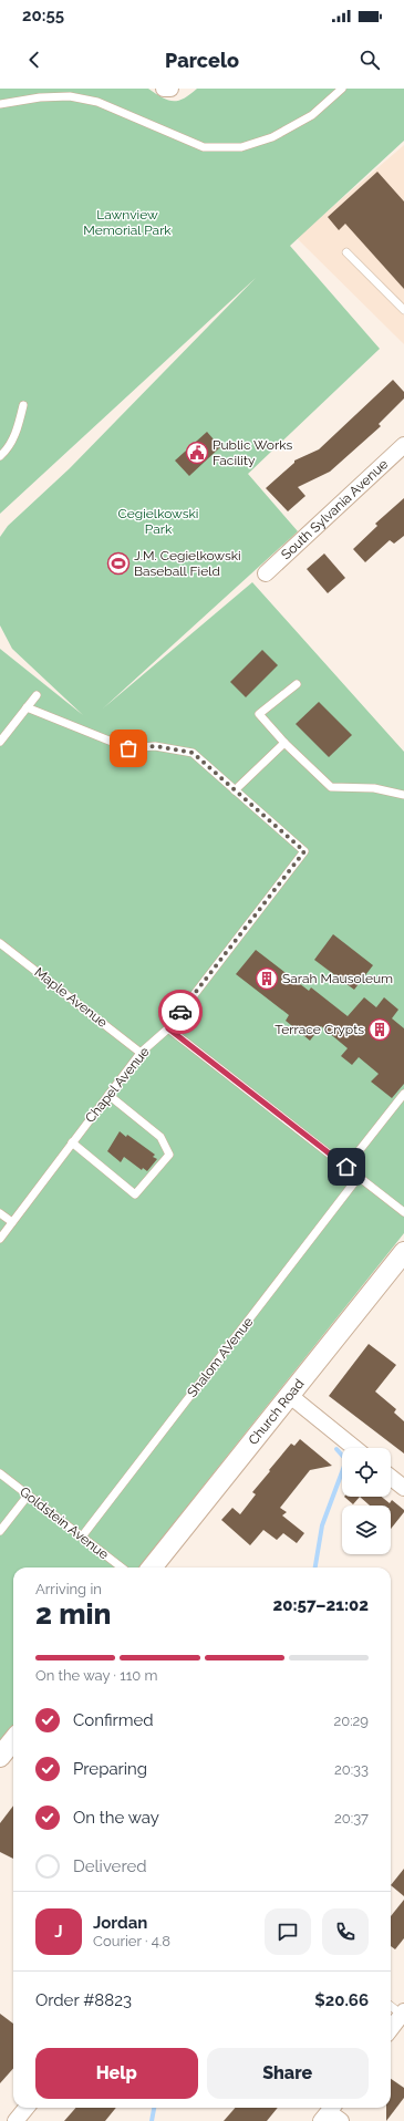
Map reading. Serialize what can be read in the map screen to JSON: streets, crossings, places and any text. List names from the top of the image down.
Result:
{
  "streets": {
    "street": ["South Sylvania Avenue", "Church Road"],
    "lane": [
      "Maple Avenue",
      "Chapel Avenue",
      "Shalom AVenue",
      "Goldstein Avenue"
    ]
  },
  "crossings": [
    ["Maple Avenue", "Chapel Avenue"],
    ["Shalom AVenue", "Goldstein Avenue"]
  ],
  "parks": ["Lawnview Memorial Park", "Cegielkowski Park"],
  "places": {
    "public building": ["Public Works Facility"],
    "sports": ["J.M. Cegielkowski Baseball Field"],
    "building": ["Sarah Mausoleum", "Terrace Crypts"]
  },
  "page": {
    "status": "20:55",
    "header": "Parcelo",
    "heading": ["2 min", "Arriving in", "20:57–21:02"],
    "panel": [
      "Jordan",
      "Courier · 4.8",
      "Order #8823",
      "$20.66"
    ],
    "bar": "On the way · 110 m",
    "list": [
      ["Confirmed", "20:29"],
      ["Preparing", "20:33"],
      ["On the way", "20:37"],
      "Delivered"
    ],
    "round": "J",
    "buttons": ["Help", "Share"]
  }
}
